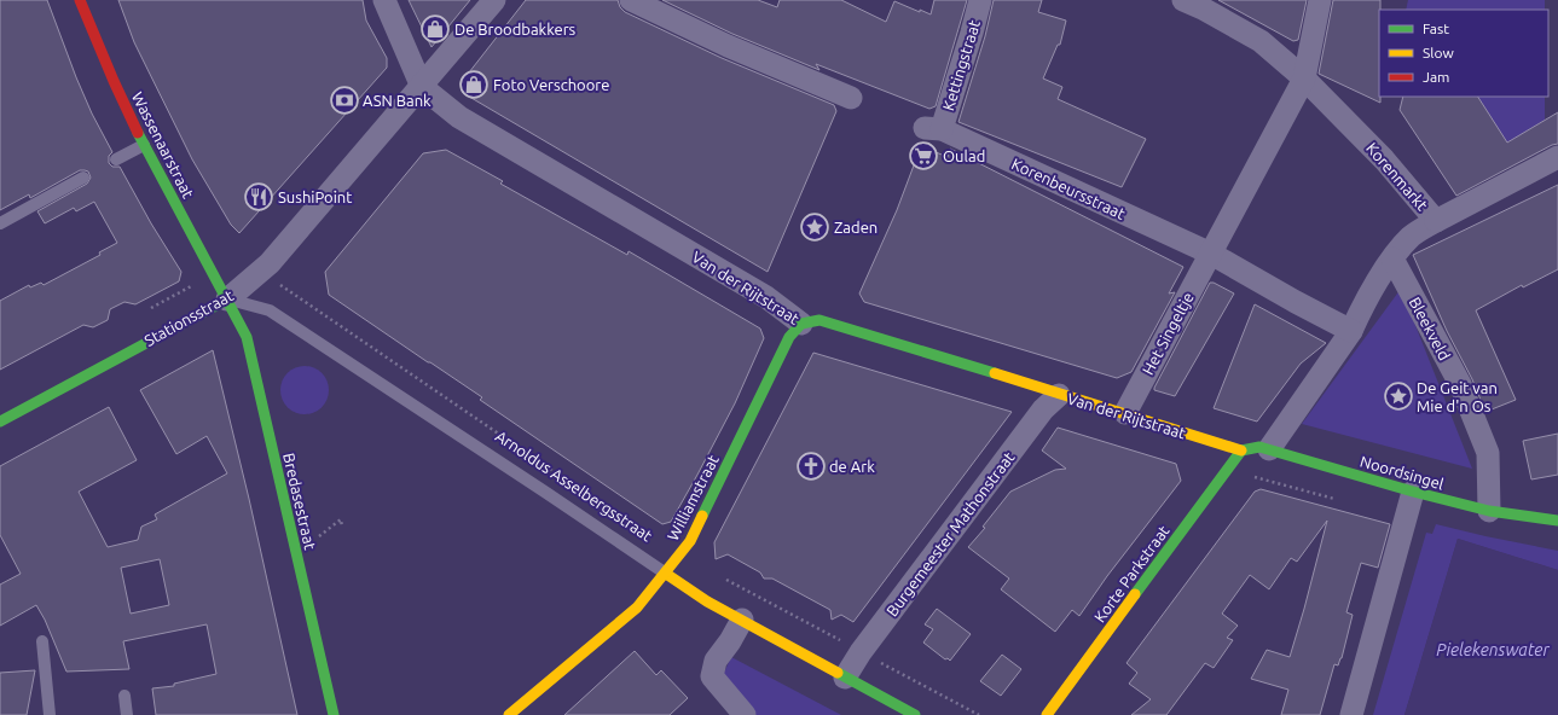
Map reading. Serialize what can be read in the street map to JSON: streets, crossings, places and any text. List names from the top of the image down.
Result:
{
  "streets": {
    "street": [
      "Kettingstraat",
      "Wassenaarstraat",
      "Korenmarkt",
      "Korenbeursstraat",
      "Van der Rijtstraat",
      "Stationsstraat",
      "Bleekveld",
      "Het Singeltje",
      "Noordsingel",
      "Arnoldus Asselbergsstraat",
      "Williamstraat",
      "Bredasestraat",
      "Burgemeester Mathonstraat",
      "Korte Parkstraat"
    ]
  },
  "crossings": [
    ["Kettingstraat", "Korenbeursstraat"],
    ["Wassenaarstraat", "Stationsstraat"],
    ["Wassenaarstraat", "Arnoldus Asselbergsstraat"],
    ["Wassenaarstraat", "Bredasestraat"],
    ["Korenmarkt", "Bleekveld"],
    ["Korenbeursstraat", "Het Singeltje"],
    ["Van der Rijtstraat", "Stationsstraat"],
    ["Van der Rijtstraat", "Het Singeltje"],
    ["Van der Rijtstraat", "Noordsingel"],
    ["Van der Rijtstraat", "Williamstraat"],
    ["Van der Rijtstraat", "Burgemeester Mathonstraat"],
    ["Van der Rijtstraat", "Korte Parkstraat"],
    ["Stationsstraat", "Arnoldus Asselbergsstraat"],
    ["Stationsstraat", "Bredasestraat"],
    ["Bleekveld", "Noordsingel"],
    ["Noordsingel", "Korte Parkstraat"],
    ["Arnoldus Asselbergsstraat", "Williamstraat"],
    ["Arnoldus Asselbergsstraat", "Bredasestraat"],
    ["Arnoldus Asselbergsstraat", "Burgemeester Mathonstraat"]
  ],
  "water": ["Pielekenswater"],
  "places": {
    "shop": ["De Broodbakkers", "Foto Verschoore"],
    "bank": ["ASN Bank"],
    "supermarket": ["Oulad"],
    "restaurant": ["SushiPoint"],
    "place": ["Zaden", "De Geit van Mie d'n Os"],
    "church": ["de Ark"]
  },
  "legend": ["Fast", "Slow", "Jam"]
}
